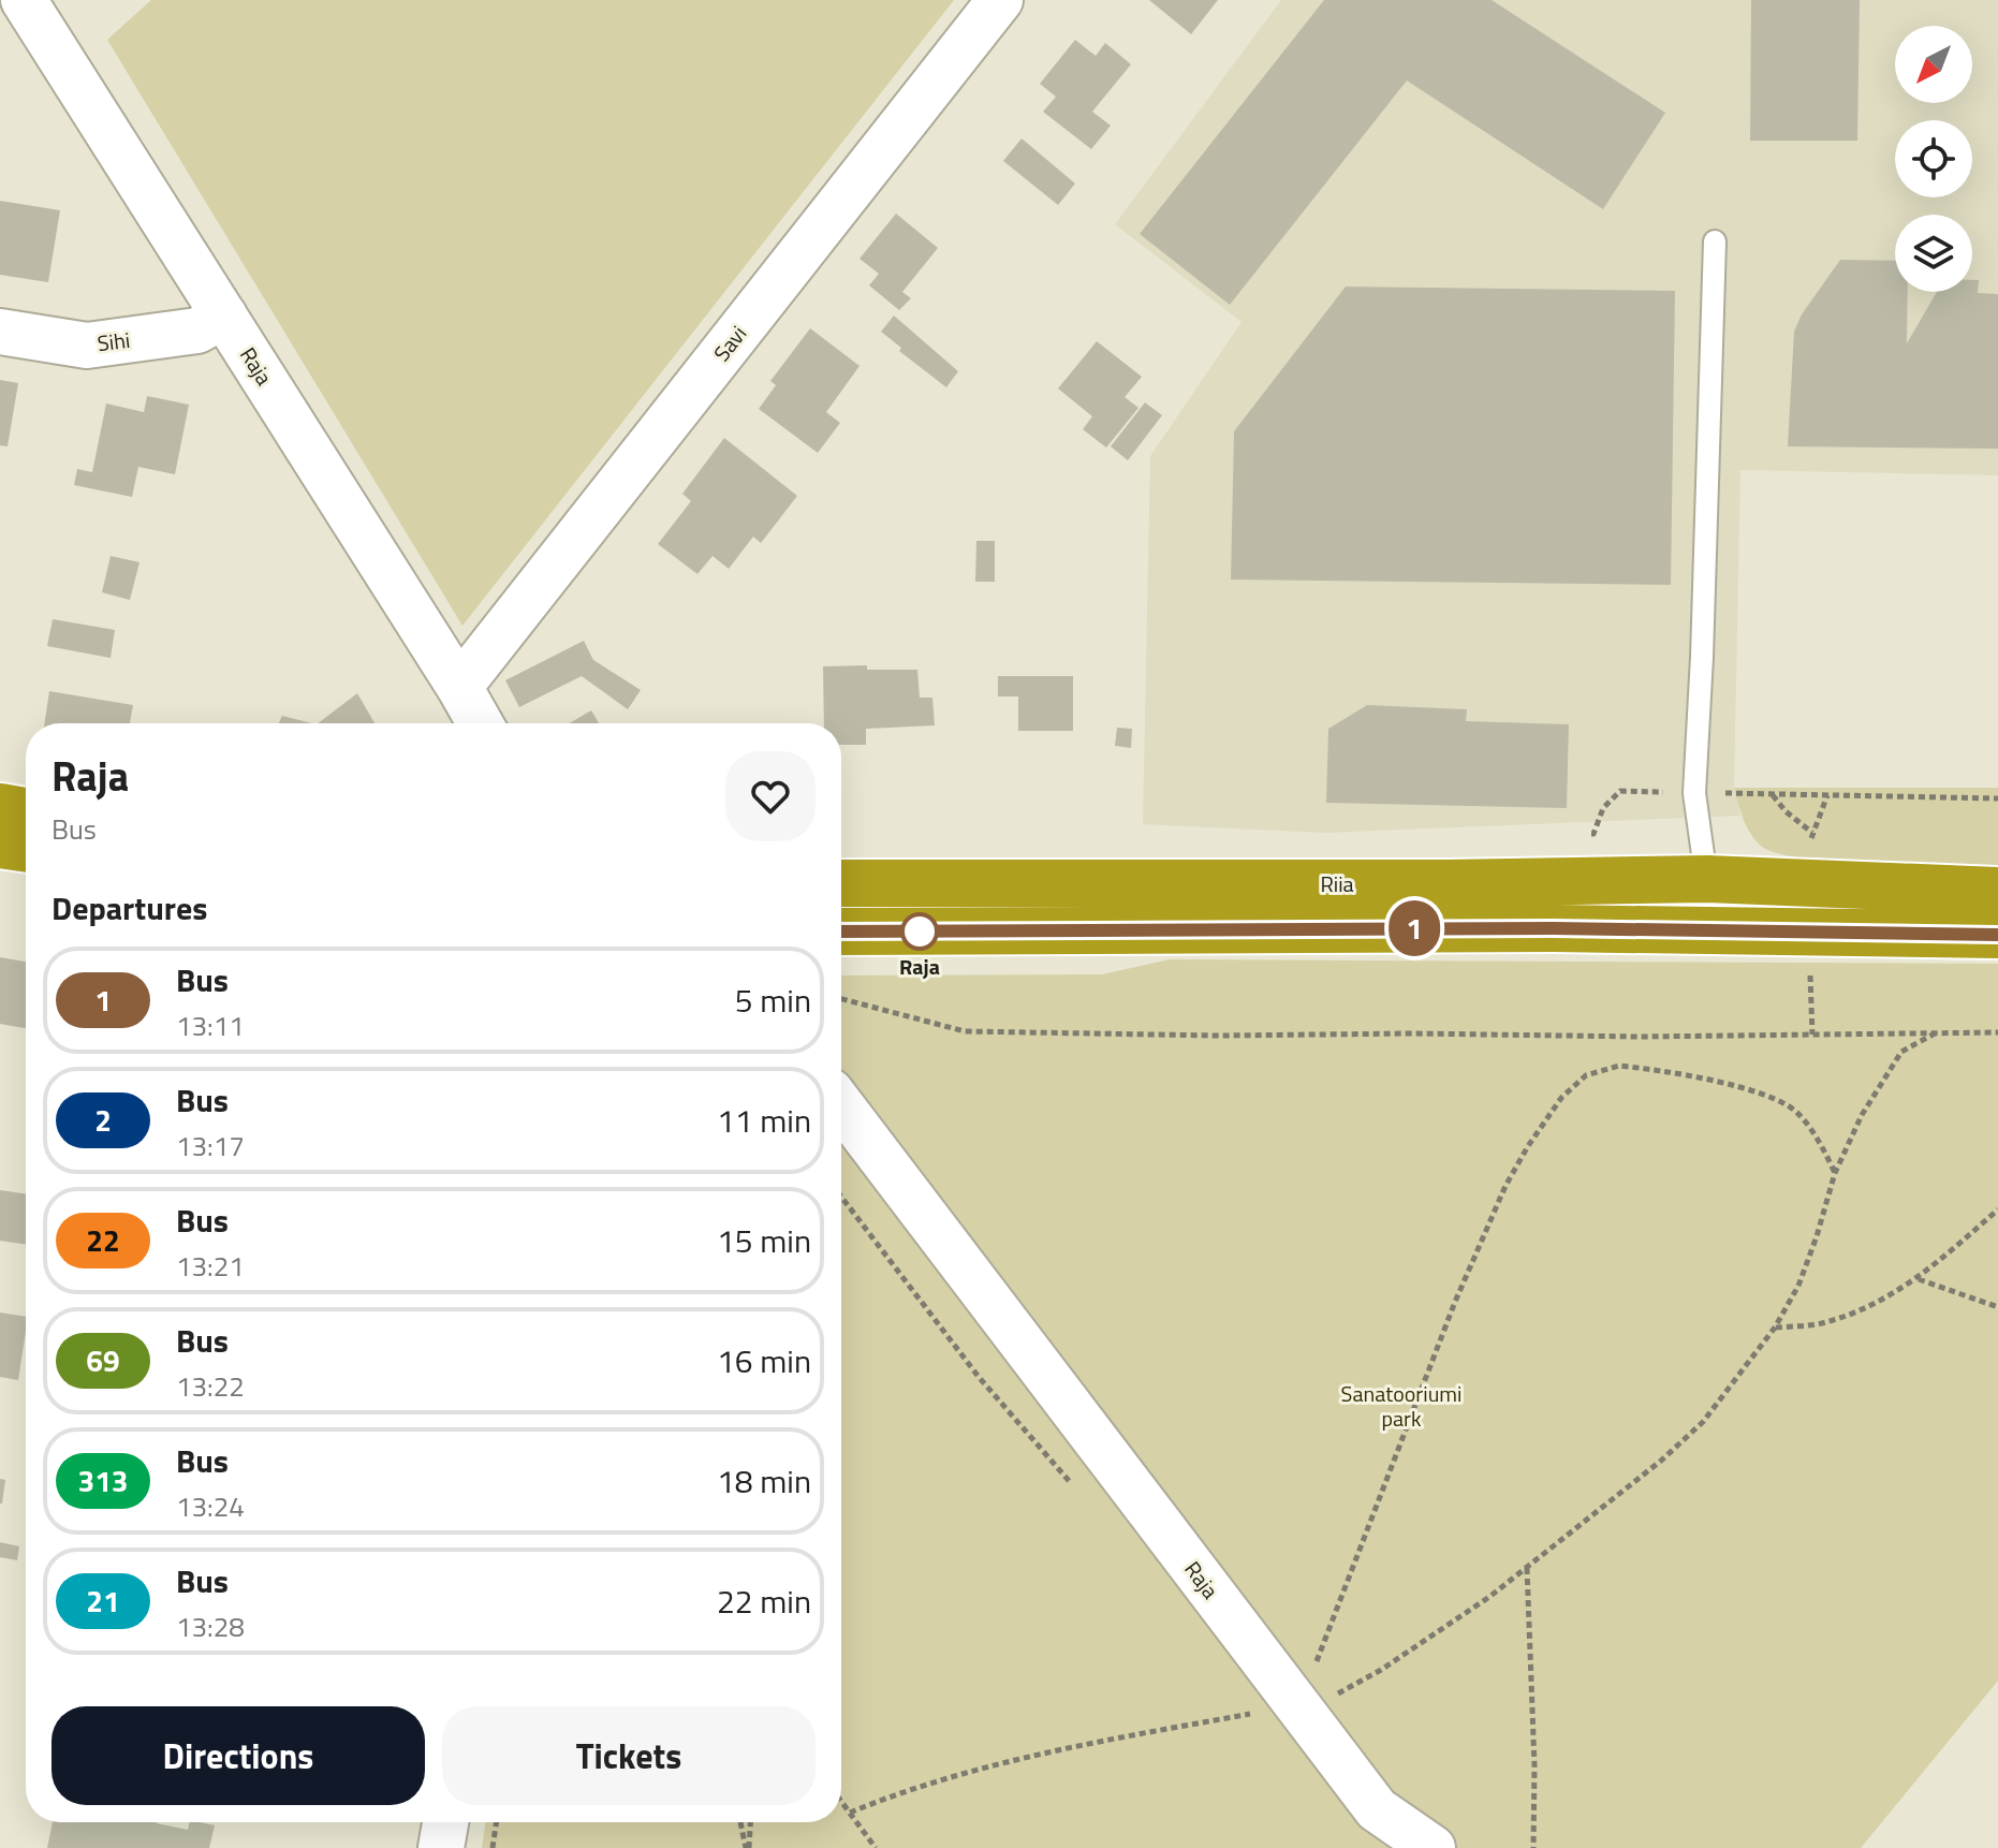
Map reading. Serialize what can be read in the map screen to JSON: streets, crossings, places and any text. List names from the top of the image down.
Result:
{
  "streets": {
    "highway": ["Riia"],
    "street": ["Sihi", "Savi", "Raja"]
  },
  "crossings": [
    ["Sihi", "Raja"],
    ["Savi", "Raja"]
  ],
  "parks": ["Sanatooriumi park"],
  "places": ["Raja"],
  "lines": ["bus line 1"],
  "north": "bottom left",
  "page": {
    "on_map": "1",
    "heading": [
      ["Raja", "Bus"],
      "Departures"
    ],
    "list": [
      {
        "mark": "1",
        "name": "Bus",
        "note": "13:11",
        "value": "5 min"
      },
      {
        "mark": "2",
        "name": "Bus",
        "note": "13:17",
        "value": "11 min"
      },
      {
        "mark": "22",
        "name": "Bus",
        "note": "13:21",
        "value": "15 min"
      },
      {
        "mark": "69",
        "name": "Bus",
        "note": "13:22",
        "value": "16 min"
      },
      {
        "mark": "313",
        "name": "Bus",
        "note": "13:24",
        "value": "18 min"
      },
      {
        "mark": "21",
        "name": "Bus",
        "note": "13:28",
        "value": "22 min"
      }
    ],
    "buttons": ["Directions", "Tickets"]
  }
}
